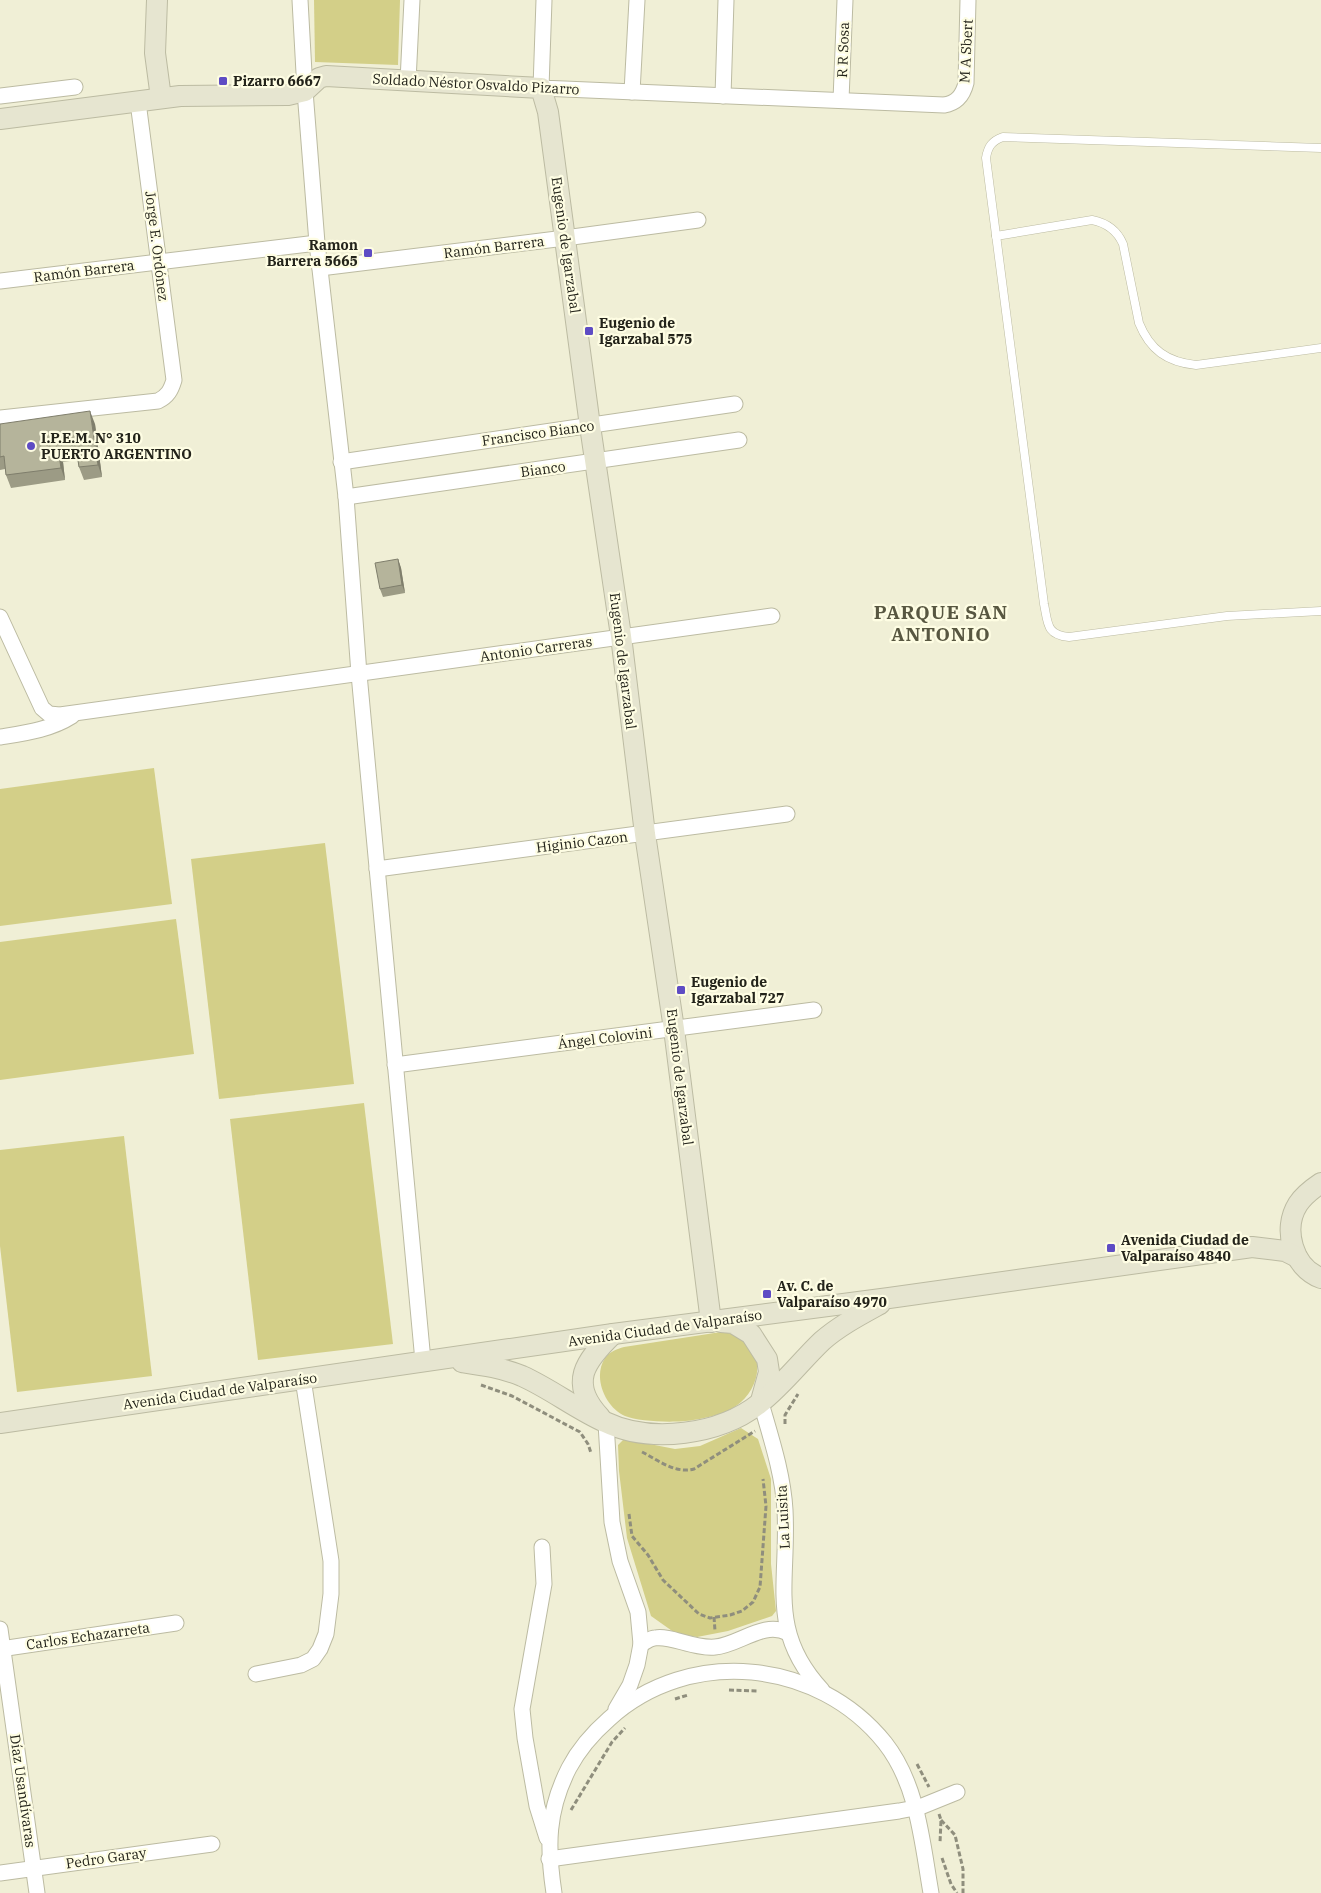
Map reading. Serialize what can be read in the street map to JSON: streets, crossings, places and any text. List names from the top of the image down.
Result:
{
  "streets": {
    "main road": ["Soldado Néstor Osvaldo Pizarro", "Eugenio de Igarzabal", "Avenida Ciudad de Valparaíso"],
    "street": [
      "R R Sosa",
      "M A Sbert",
      "Jorge E. Ordónez",
      "Ramón Barrera",
      "Francisco Bianco",
      "Bianco",
      "Antonio Carreras",
      "Higinio Cazon",
      "Ángel Colovini",
      "La Luisita",
      "Carlos Echazarreta",
      "Díaz Usandívaras",
      "Pedro Garay"
    ]
  },
  "crossings": [
    ["R R Sosa", "Soldado Néstor Osvaldo Pizarro"],
    ["M A Sbert", "Soldado Néstor Osvaldo Pizarro"],
    ["Soldado Néstor Osvaldo Pizarro", "Eugenio de Igarzabal"],
    ["Soldado Néstor Osvaldo Pizarro", "Jorge E. Ordónez"],
    ["Eugenio de Igarzabal", "Ramón Barrera"],
    ["Eugenio de Igarzabal", "Francisco Bianco"],
    ["Eugenio de Igarzabal", "Bianco"],
    ["Eugenio de Igarzabal", "Antonio Carreras"],
    ["Eugenio de Igarzabal", "Higinio Cazon"],
    ["Eugenio de Igarzabal", "Ángel Colovini"],
    ["Eugenio de Igarzabal", "Avenida Ciudad de Valparaíso"],
    ["Eugenio de Igarzabal", "La Luisita"],
    ["Jorge E. Ordónez", "Ramón Barrera"],
    ["Avenida Ciudad de Valparaíso", "La Luisita"],
    ["Carlos Echazarreta", "Díaz Usandívaras"],
    ["Díaz Usandívaras", "Pedro Garay"]
  ],
  "districts": ["PARQUE SAN ANTONIO"],
  "places": {
    "transit": [
      "Pizarro 6667",
      "Ramon Barrera 5665",
      "Eugenio de Igarzabal 575",
      "Eugenio de Igarzabal 727",
      "Avenida Ciudad de Valparaíso 4840",
      "Av. C. de Valparaíso 4970"
    ],
    "other": ["I.P.E.M. N° 310 PUERTO ARGENTINO"]
  }
}
